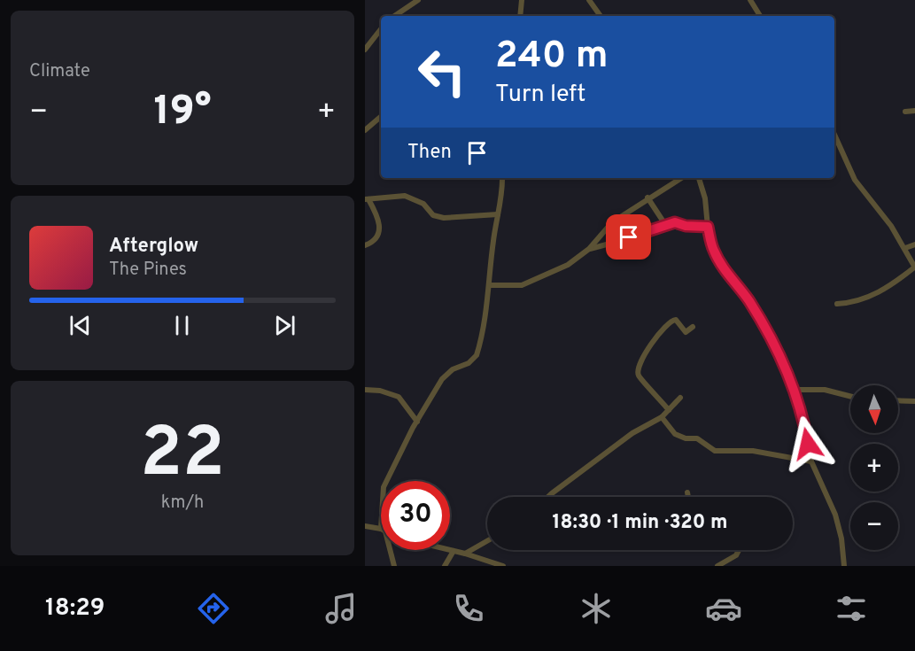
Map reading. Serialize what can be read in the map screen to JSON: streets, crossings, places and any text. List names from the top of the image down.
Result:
{
  "north": "bottom",
  "page": {
    "tile": [
      "Climate",
      ["22", "km/h"]
    ],
    "turn": ["240 m", "Turn left"],
    "heat": ["−", "19°", "+"],
    "then": "Then",
    "song": ["Afterglow", "The Pines"],
    "map_buttons": ["+", "−"],
    "limit": "30",
    "trip": "18:30 · 1 min · 320 m",
    "tabs": "18:29"
  }
}
